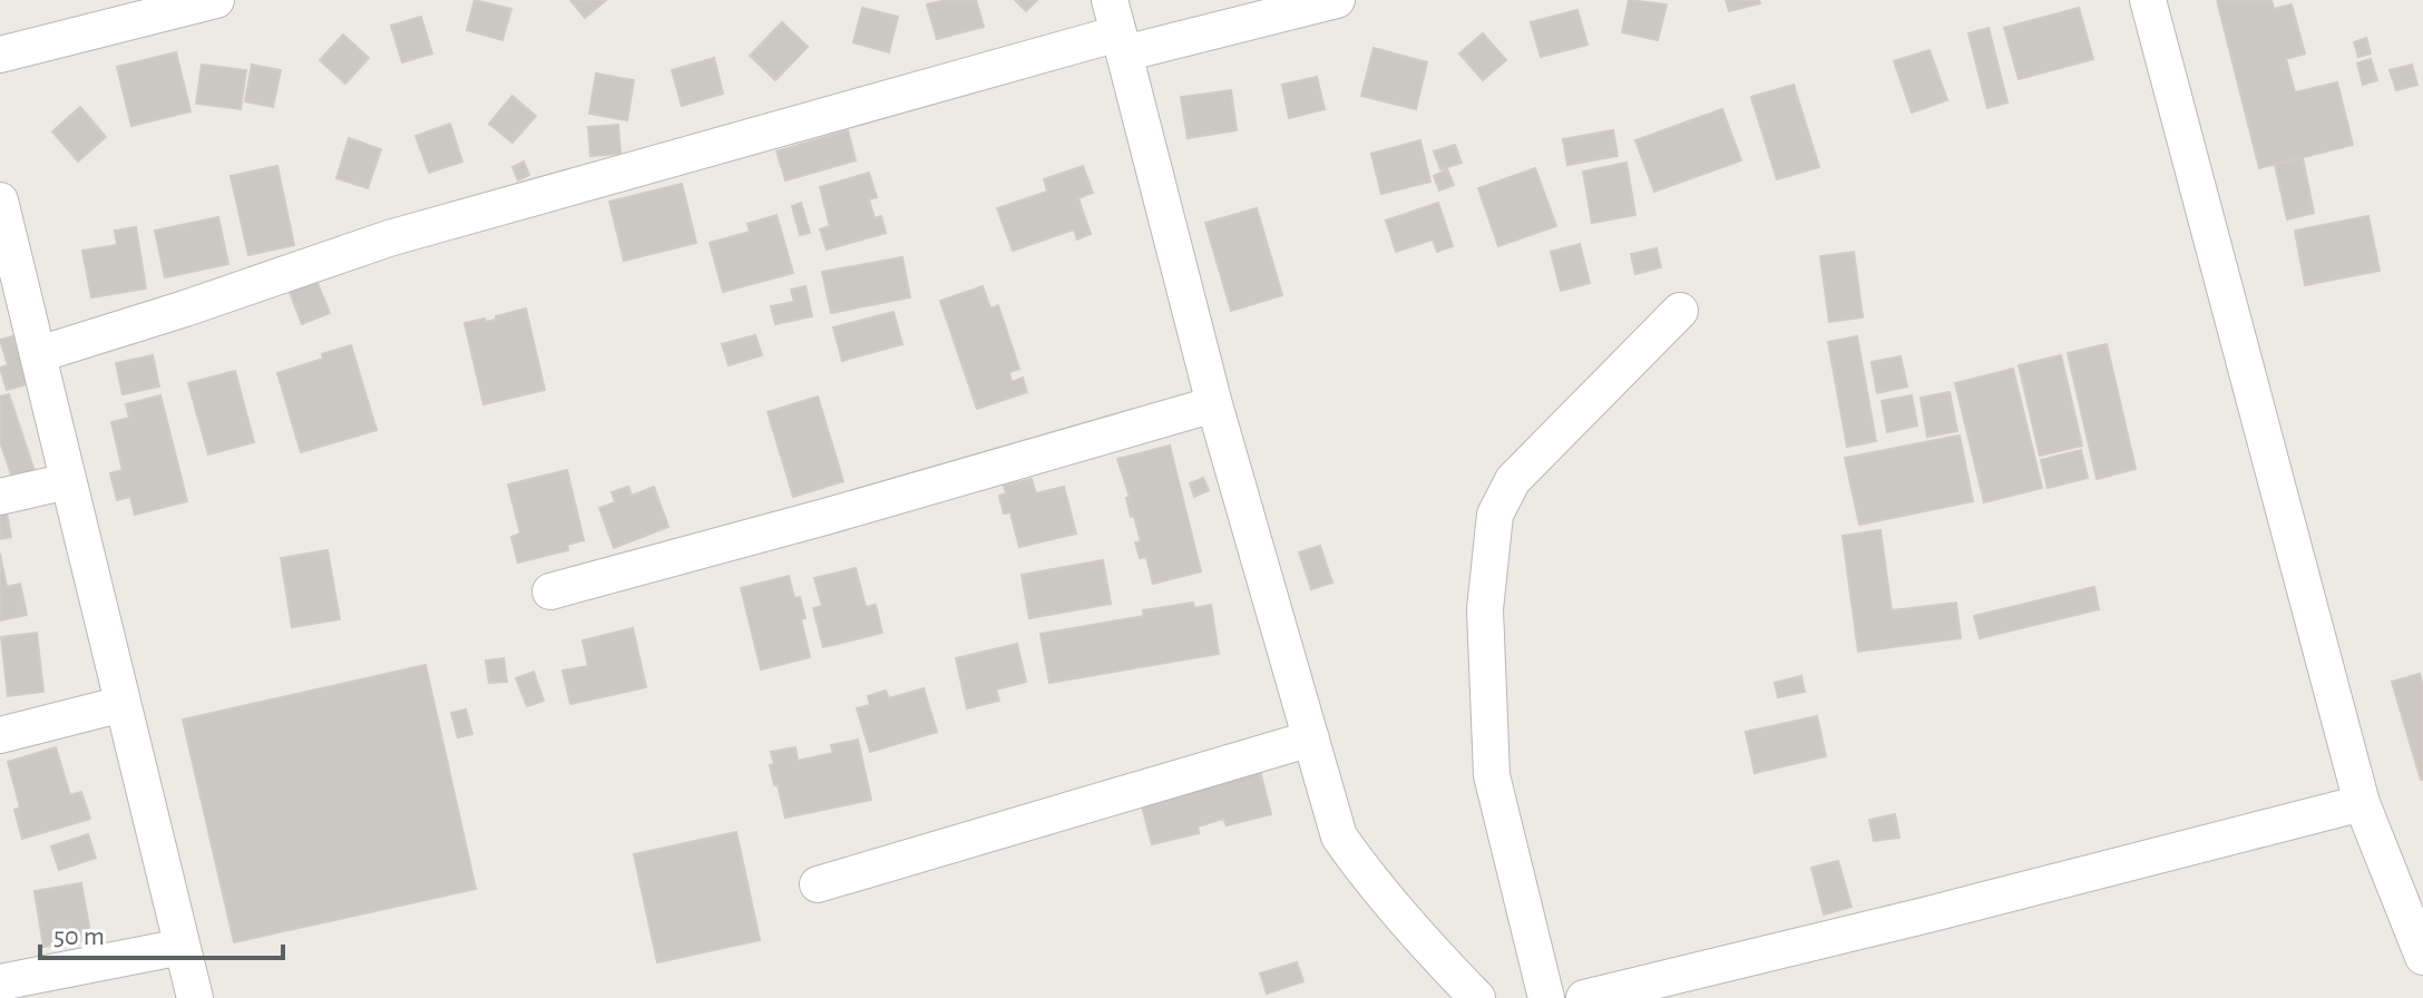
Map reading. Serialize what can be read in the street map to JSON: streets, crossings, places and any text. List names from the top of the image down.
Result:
{
  "scale_bar": "50 m"
}
